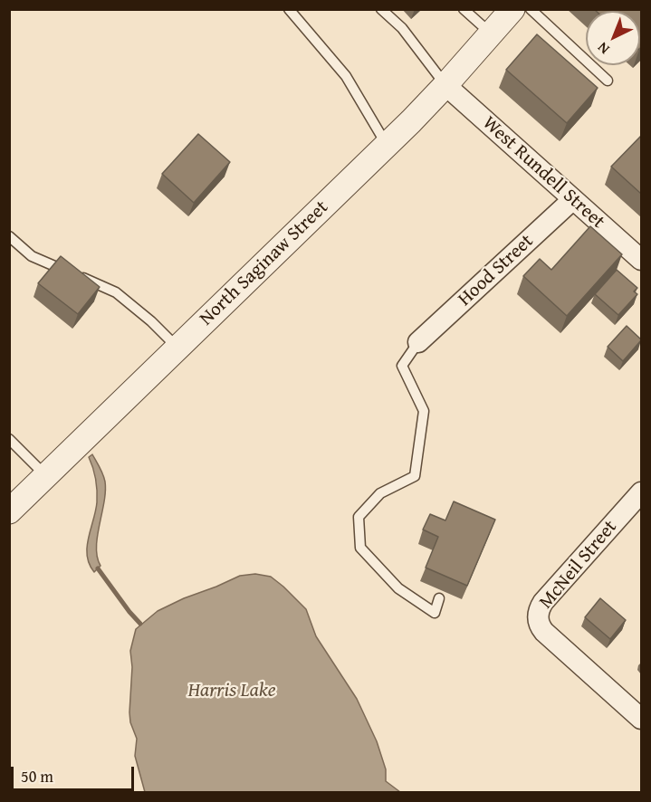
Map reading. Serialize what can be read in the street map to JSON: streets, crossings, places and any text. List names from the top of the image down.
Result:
{
  "streets": {
    "street": [
      "West Rundell Street",
      "North Saginaw Street",
      "Hood Street",
      "McNeil Street"
    ]
  },
  "crossings": [
    ["West Rundell Street", "North Saginaw Street"],
    ["West Rundell Street", "Hood Street"]
  ],
  "water": ["Harris Lake"],
  "scale_bar": "50 m",
  "north": "bottom left"
}
